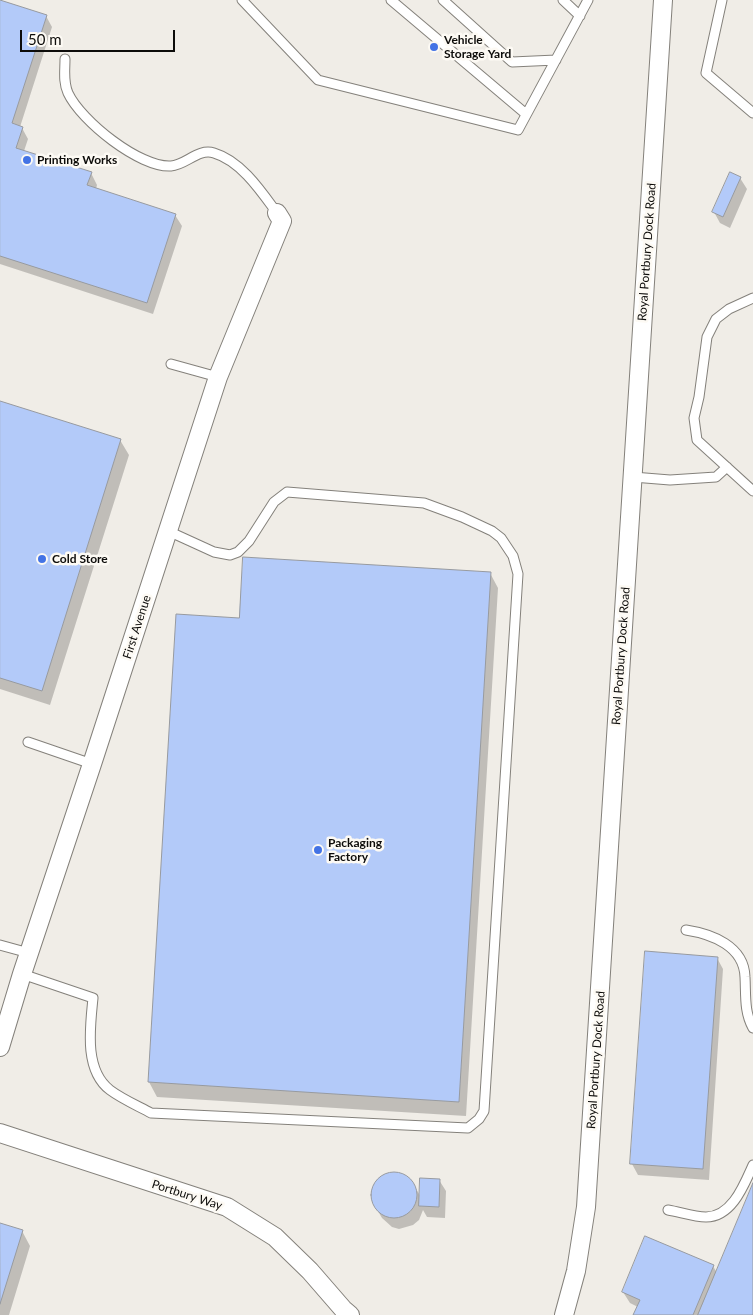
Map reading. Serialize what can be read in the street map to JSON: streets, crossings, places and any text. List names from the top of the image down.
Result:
{
  "streets": {
    "street": ["Royal Portbury Dock Road", "First Avenue", "Portbury Way"]
  },
  "places": [
    "Vehicle Storage Yard",
    "Printing Works",
    "Cold Store",
    "Packaging Factory"
  ],
  "scale_bar": "50 m"
}
